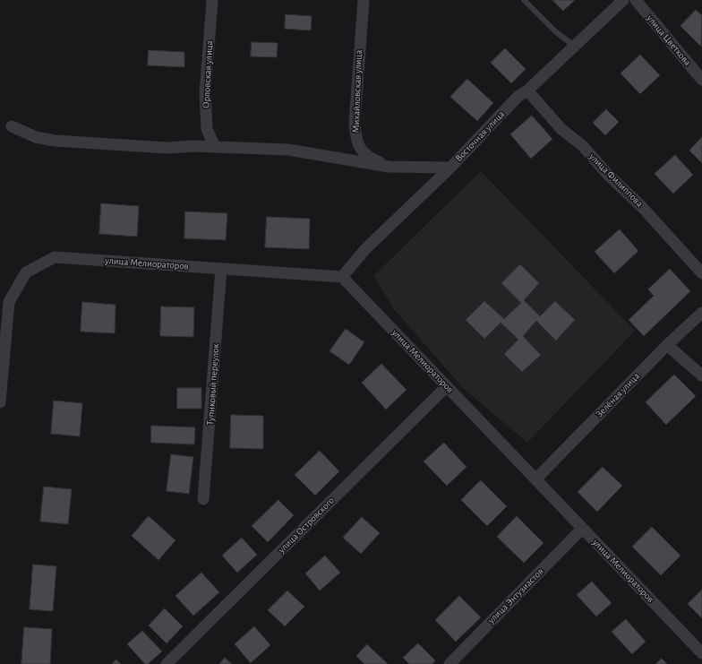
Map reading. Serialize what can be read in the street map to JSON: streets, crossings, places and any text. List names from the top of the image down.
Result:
{
  "streets": {
    "street": [
      "улица Цветкова",
      "Орловская улица",
      "Михайловская улица",
      "Восточная улица",
      "улица Филиппова",
      "улица Мелиораторов",
      "Тупиковый переулок",
      "Зелёная улица",
      "улица Островского",
      "улица Энтузиастов"
    ]
  },
  "crossings": [
    ["Восточная улица", "улица Филиппова"],
    ["Восточная улица", "улица Мелиораторов"],
    ["улица Мелиораторов", "Тупиковый переулок"],
    ["улица Мелиораторов", "Зелёная улица"],
    ["улица Мелиораторов", "улица Островского"],
    ["улица Мелиораторов", "улица Энтузиастов"]
  ]
}
